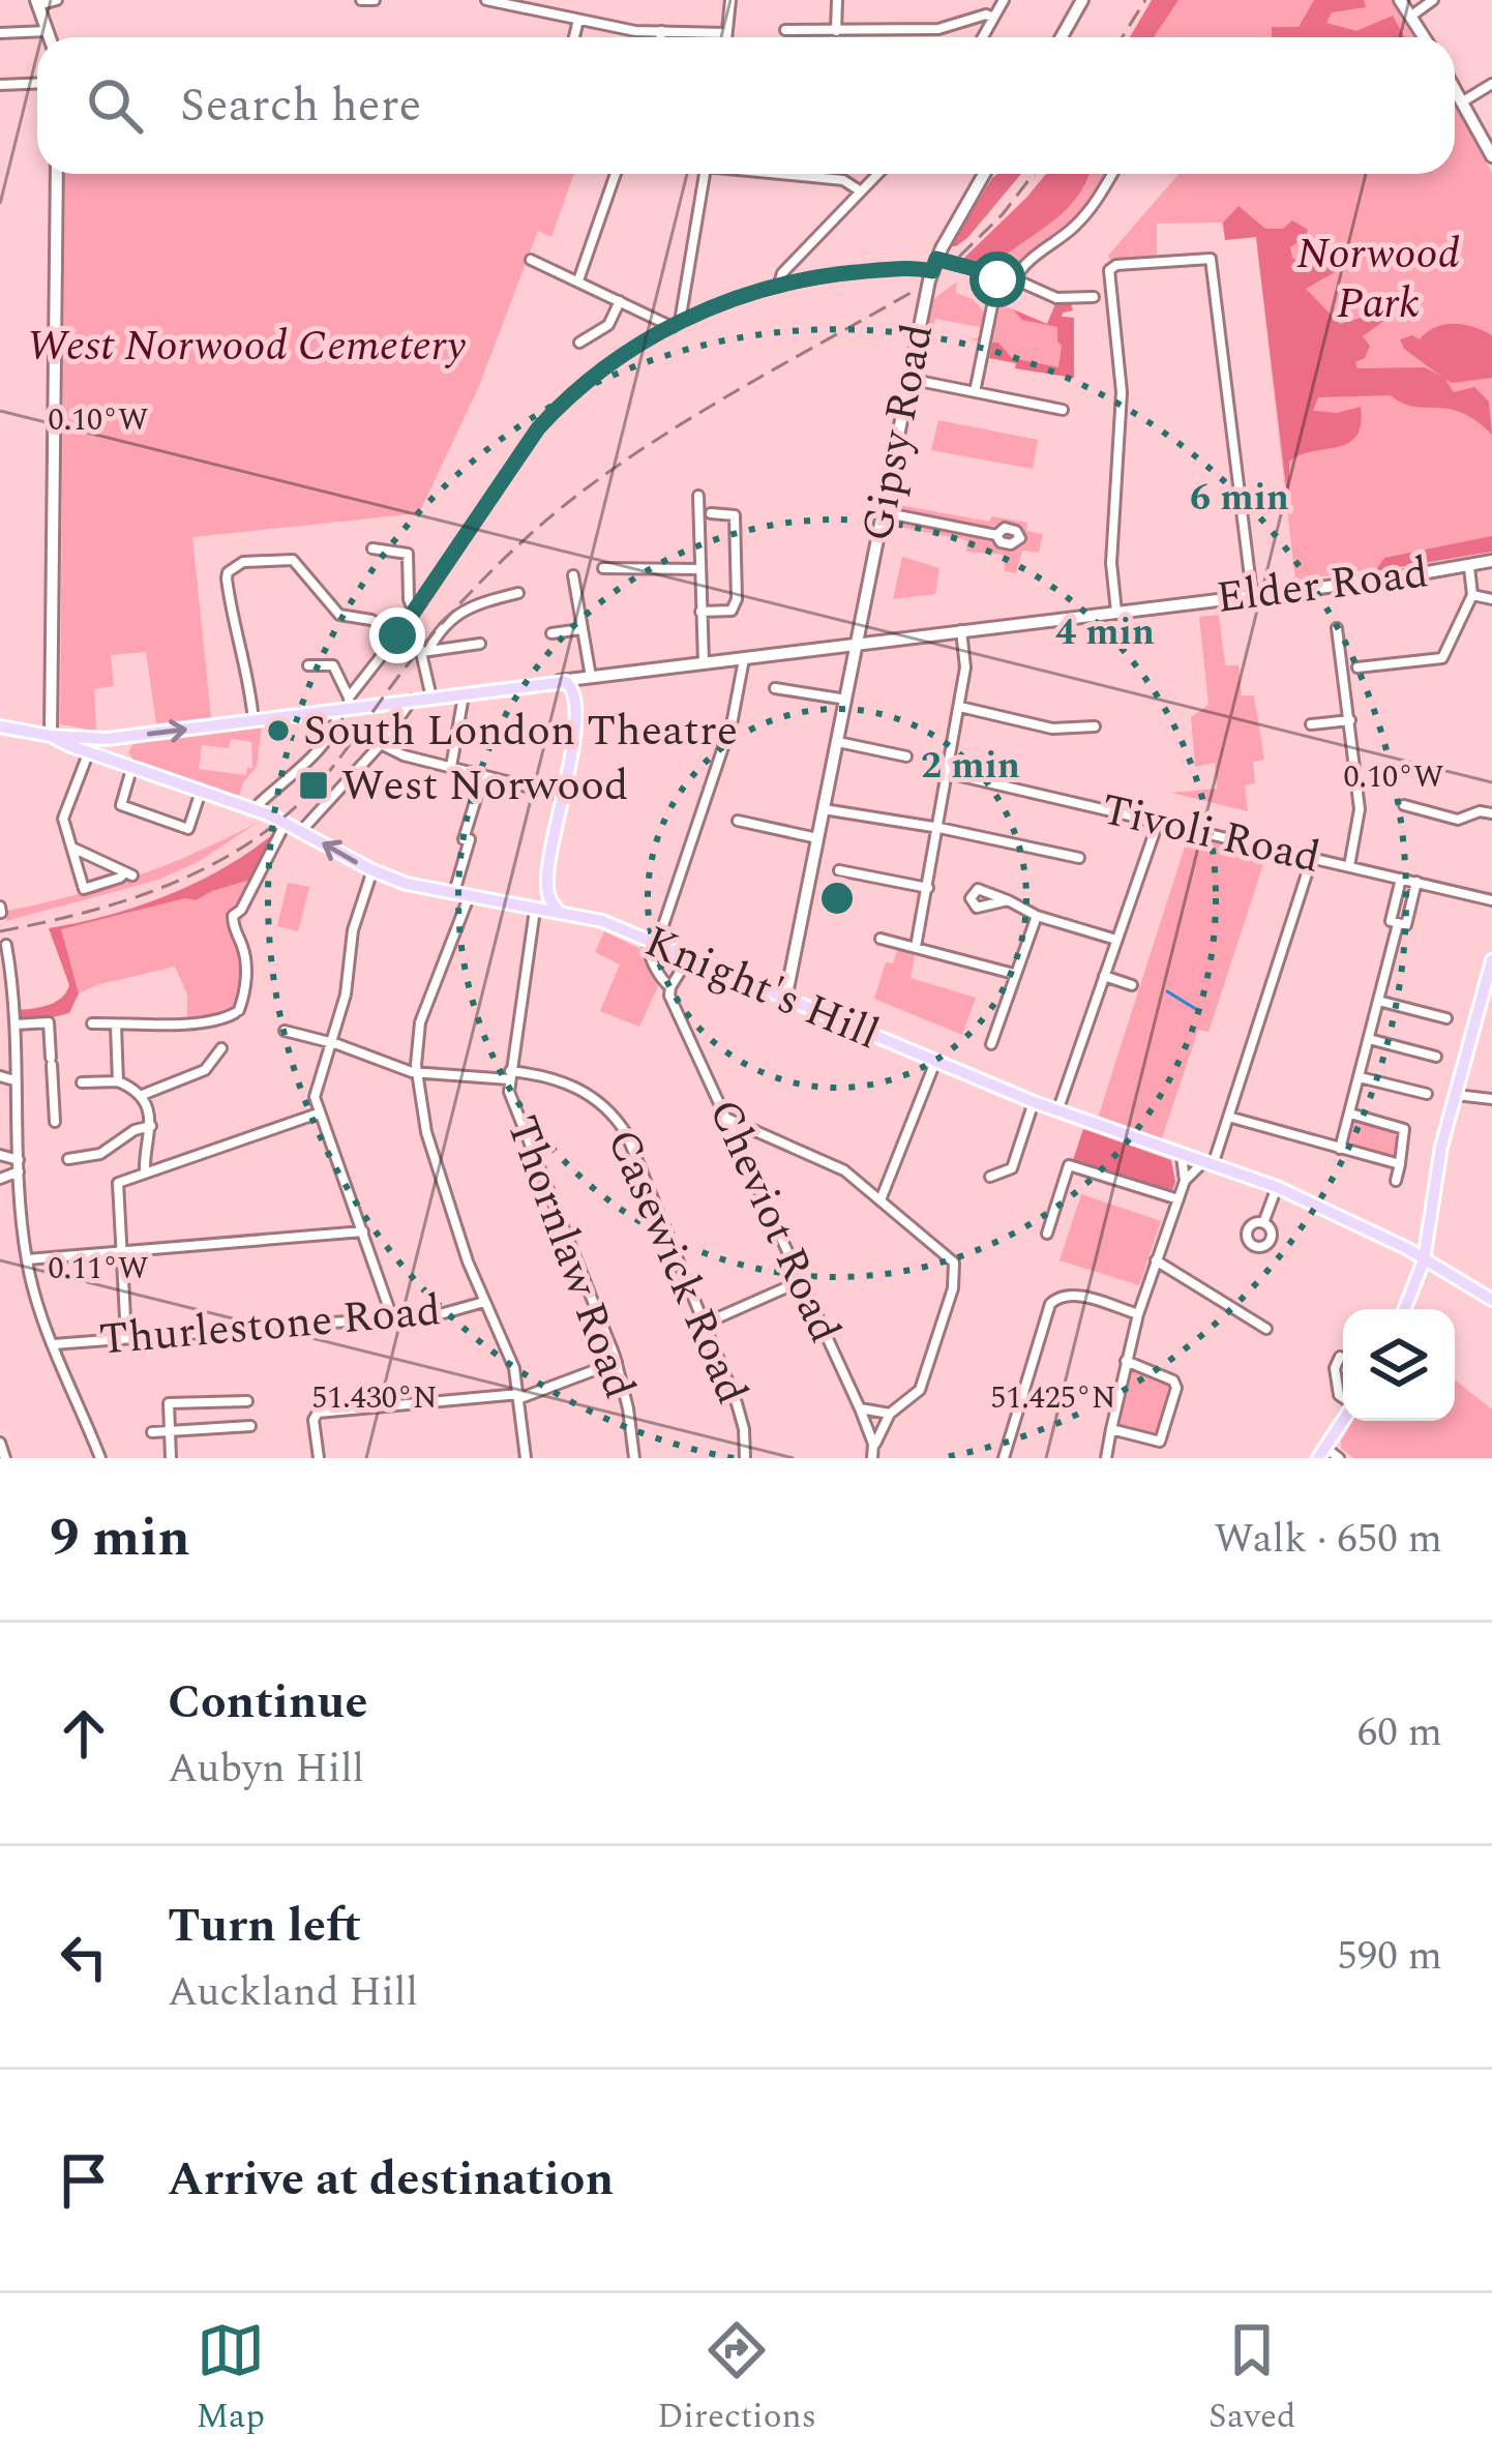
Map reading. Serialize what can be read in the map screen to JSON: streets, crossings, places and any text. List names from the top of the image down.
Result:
{
  "streets": {
    "main road": ["Knight's Hill"],
    "street": [
      "Gipsy Road",
      "Elder Road",
      "Tivoli Road",
      "Cheviot Road",
      "Thornlaw Road",
      "Casewick Road",
      "Thurlestone Road"
    ]
  },
  "crossings": [
    ["Gipsy Road", "Elder Road"],
    ["Gipsy Road", "Knight's Hill"],
    ["Knight's Hill", "Cheviot Road"],
    ["Knight's Hill", "Thornlaw Road"],
    ["Thornlaw Road", "Casewick Road"]
  ],
  "parks": ["Norwood Park", "West Norwood Cemetery"],
  "places": {
    "other": ["South London Theatre"],
    "transit": ["West Norwood"]
  },
  "page": {
    "search": "Search here",
    "heading": ["9 min", "Walk · 650 m"],
    "list": [
      ["Continue", "Aubyn Hill", "60 m"],
      ["Turn left", "Auckland Hill", "590 m"],
      "Arrive at destination"
    ],
    "nav": ["Map", "Directions", "Saved"]
  },
  "coordinates": [
    "0.10°W",
    "0.11°W",
    "51.430°N",
    "51.425°N"
  ],
  "rings": ["6 min", "4 min", "2 min"]
}
